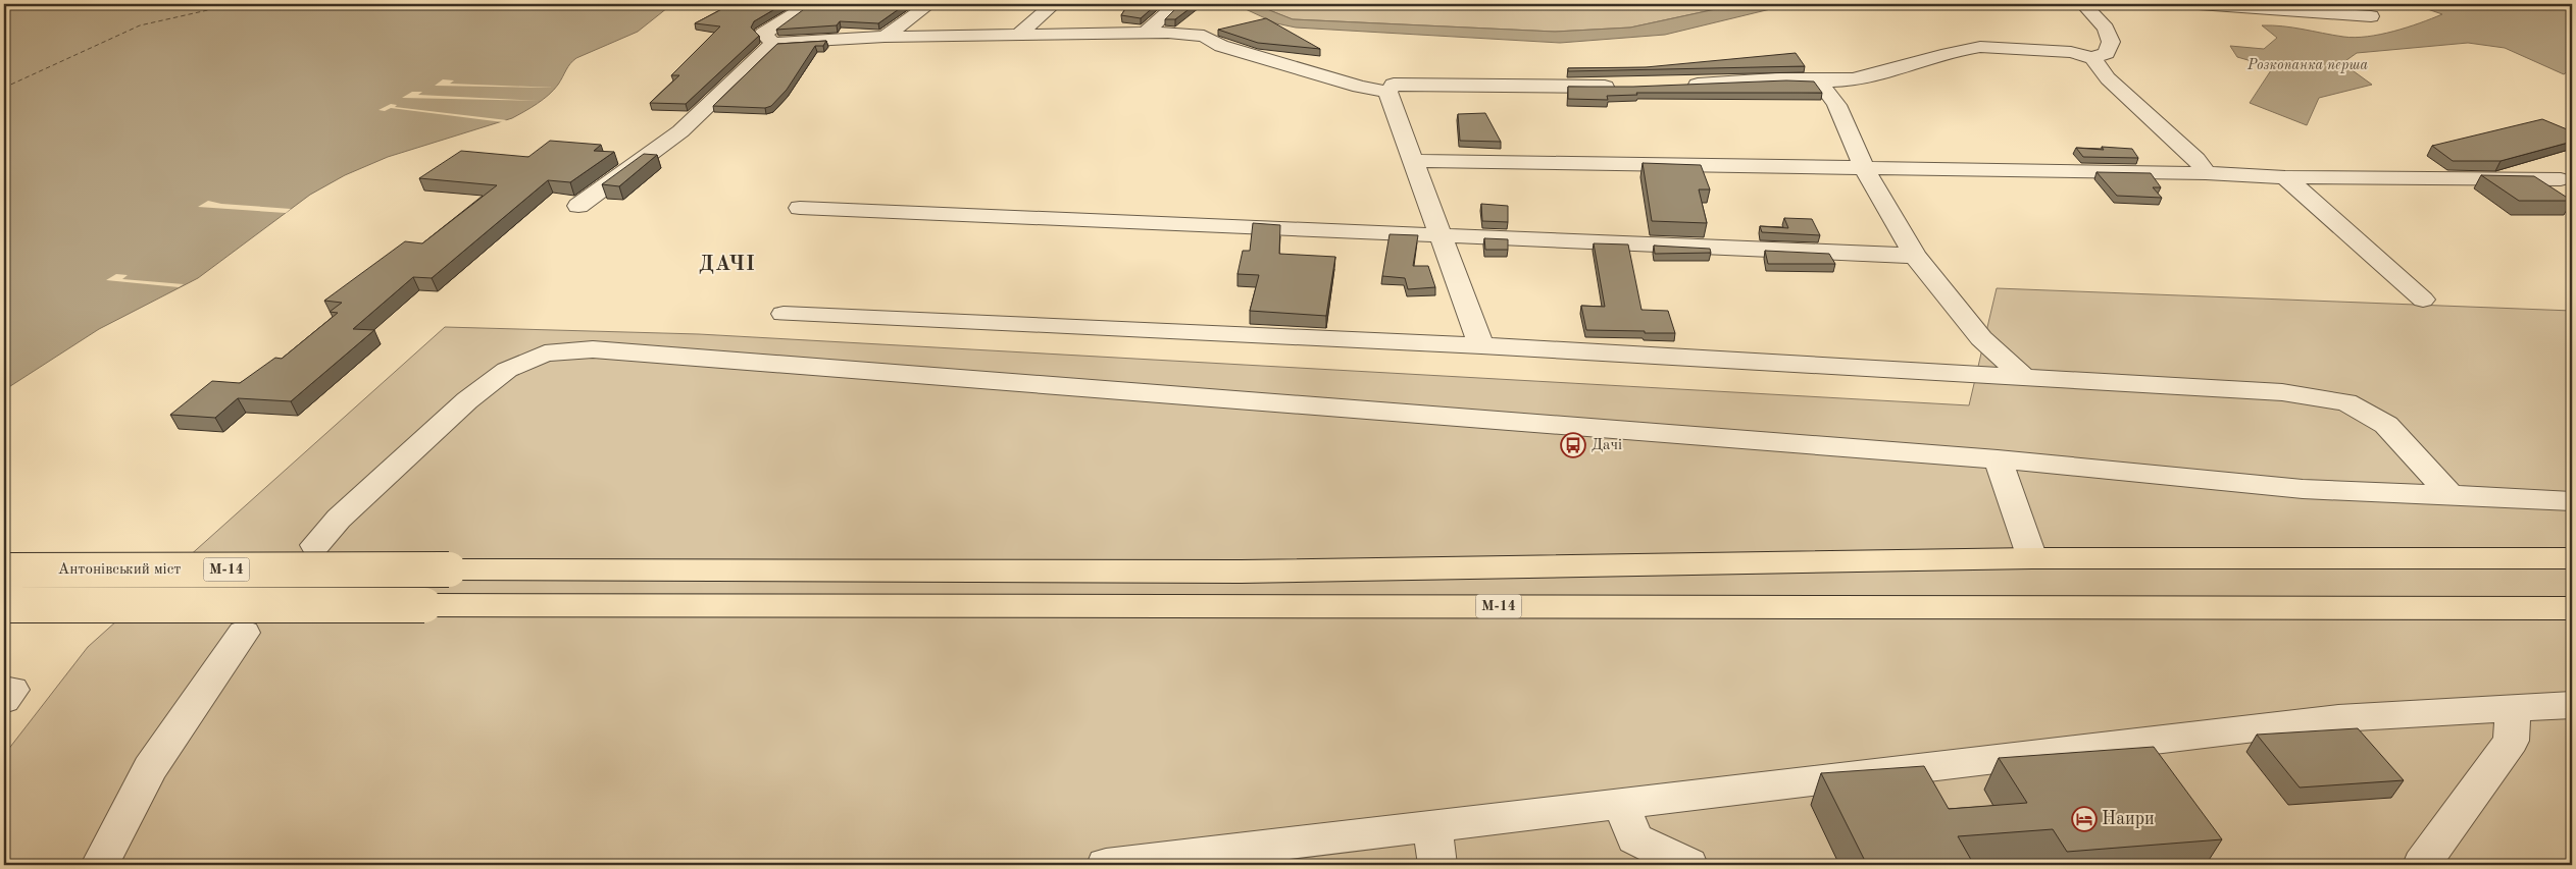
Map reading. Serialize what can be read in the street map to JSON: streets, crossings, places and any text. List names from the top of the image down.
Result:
{
  "streets": {
    "highway": ["Антонівський міст", "М-14"]
  },
  "crossings": [
    ["Антонівський міст", "М-14"]
  ],
  "districts": ["ДАЧІ"],
  "water": ["Розкопанка перша"],
  "places": {
    "bus stop": ["Дачі"],
    "hotel": ["Наири"]
  }
}
